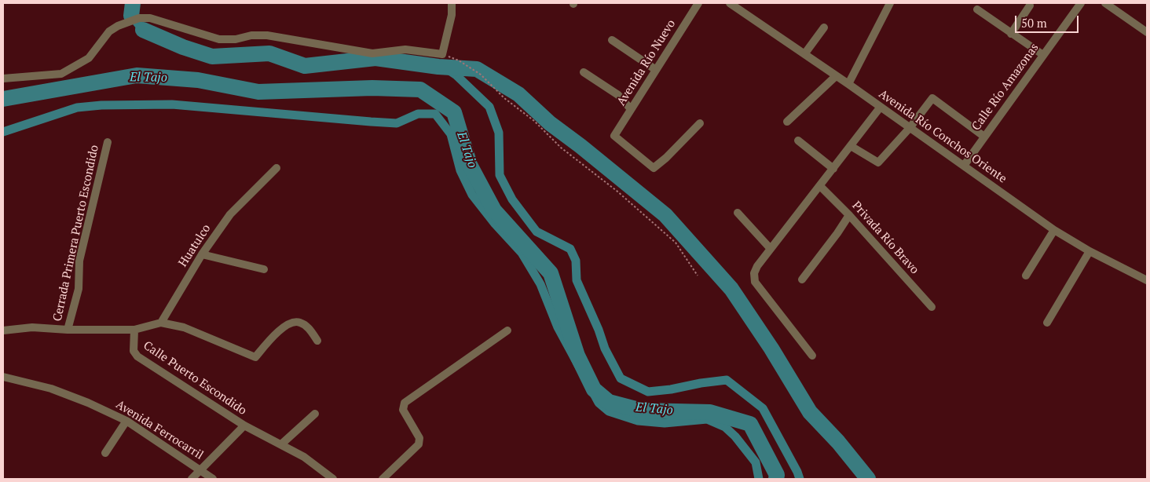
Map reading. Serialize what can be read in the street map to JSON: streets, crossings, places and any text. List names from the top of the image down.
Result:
{
  "streets": {
    "street": [
      "Avenida Río Nuevo",
      "Calle Río Amazonas",
      "Avenida Río Conchos Oriente",
      "Cerrada Primera Puerto Escondido",
      "Privada Río Bravo",
      "Huatulco",
      "Calle Puerto Escondido",
      "Avenida Ferrocarril"
    ]
  },
  "crossings": [
    ["Calle Río Amazonas", "Avenida Río Conchos Oriente"],
    ["Cerrada Primera Puerto Escondido", "Calle Puerto Escondido"]
  ],
  "water": ["El Tajo"],
  "scale_bar": "50 m"
}
